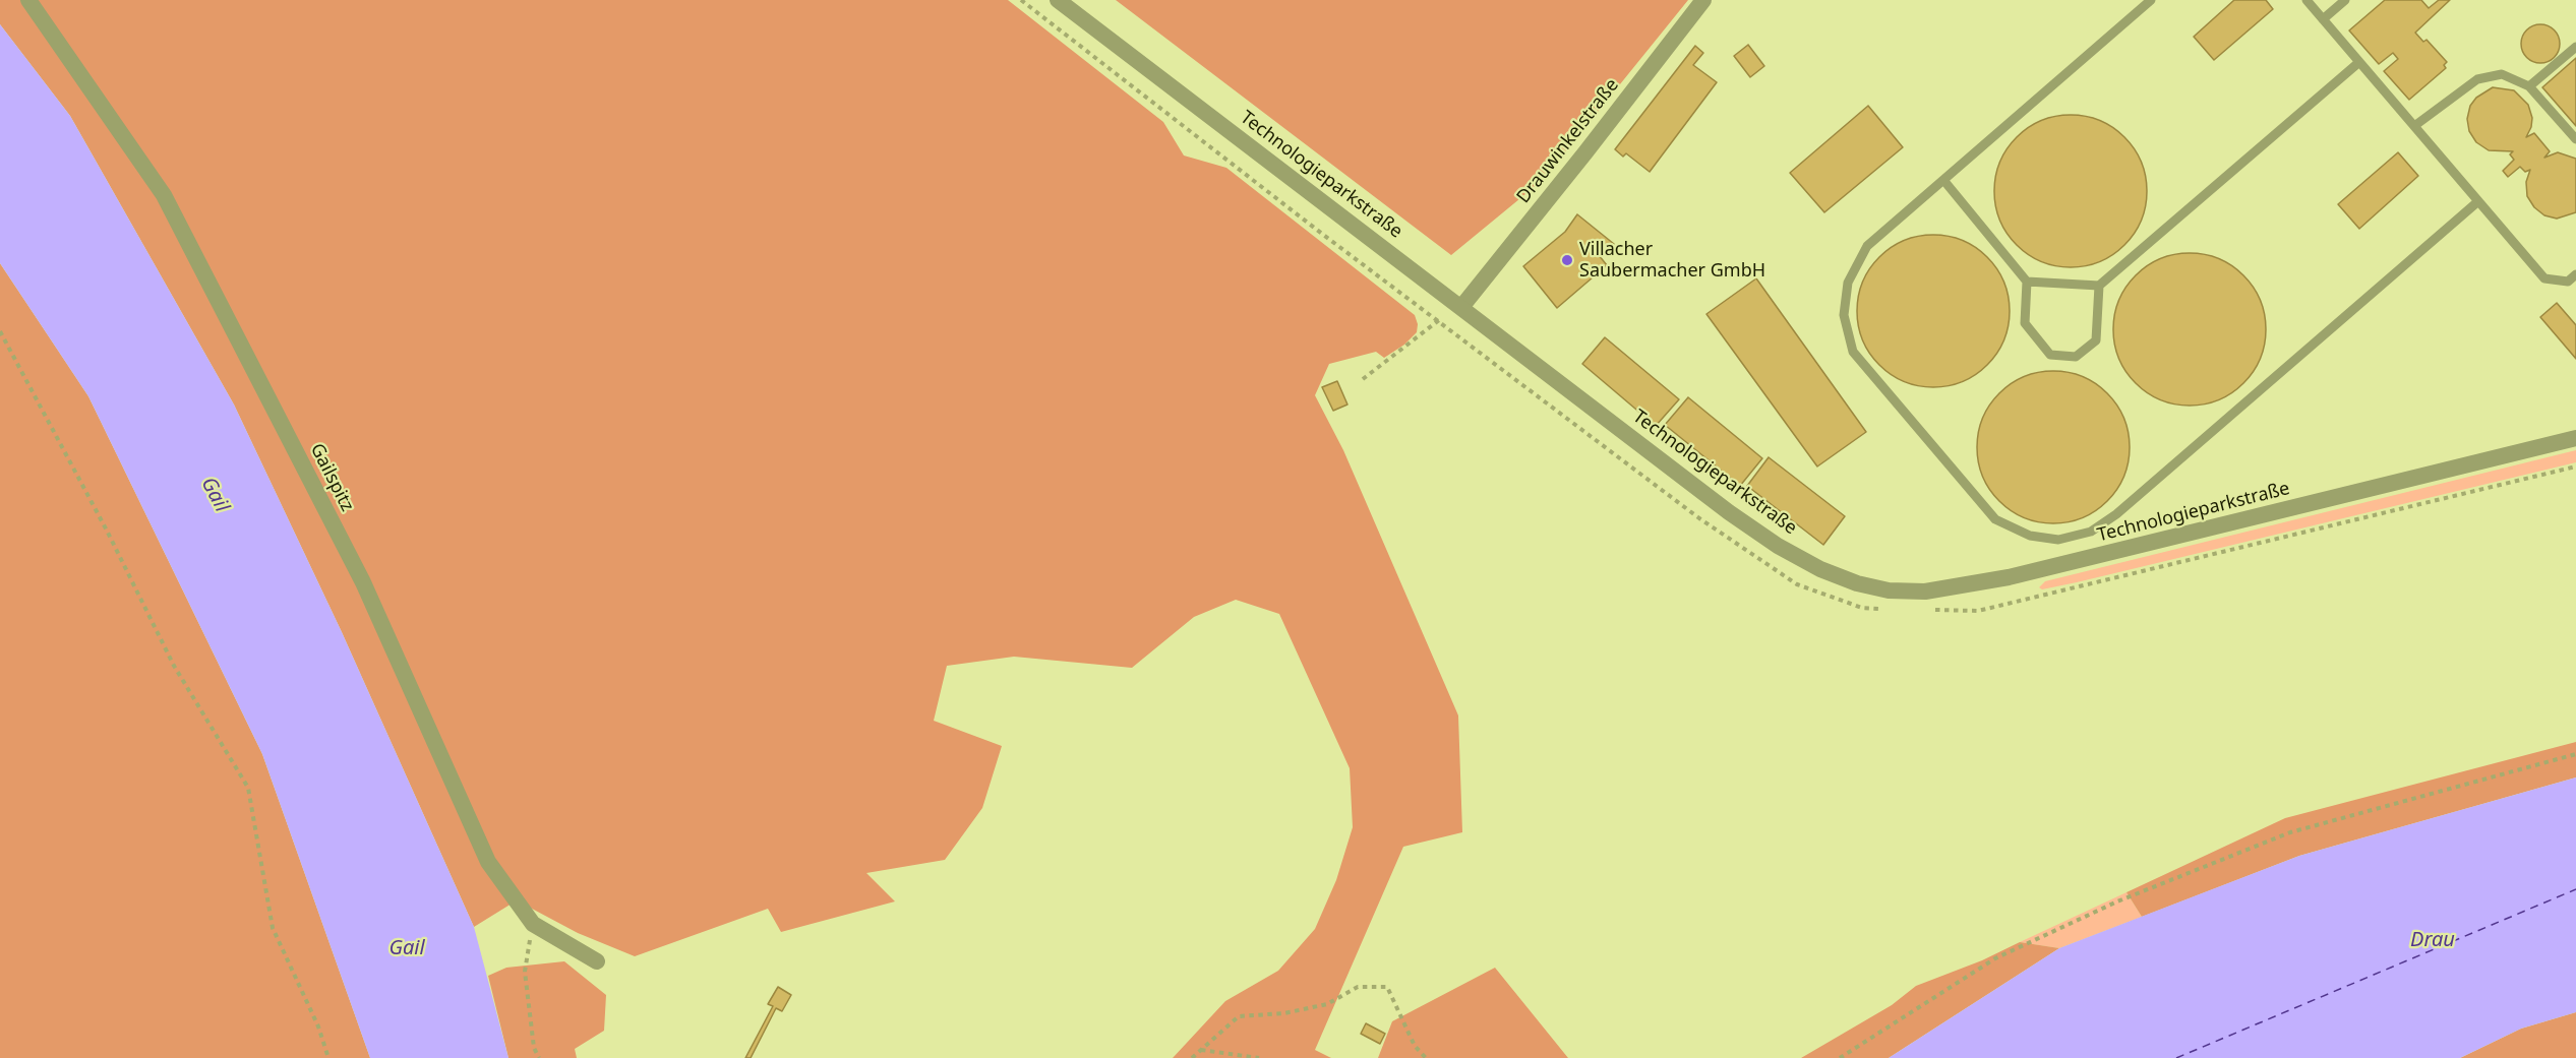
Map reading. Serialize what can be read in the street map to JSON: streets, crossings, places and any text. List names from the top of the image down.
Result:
{
  "streets": {
    "street": ["Drauwinkelstraße", "Technologieparkstraße", "Gailspitz"]
  },
  "crossings": [
    ["Drauwinkelstraße", "Technologieparkstraße"]
  ],
  "water": ["Gail", "Drau"],
  "places": ["Villacher Saubermacher GmbH"]
}
